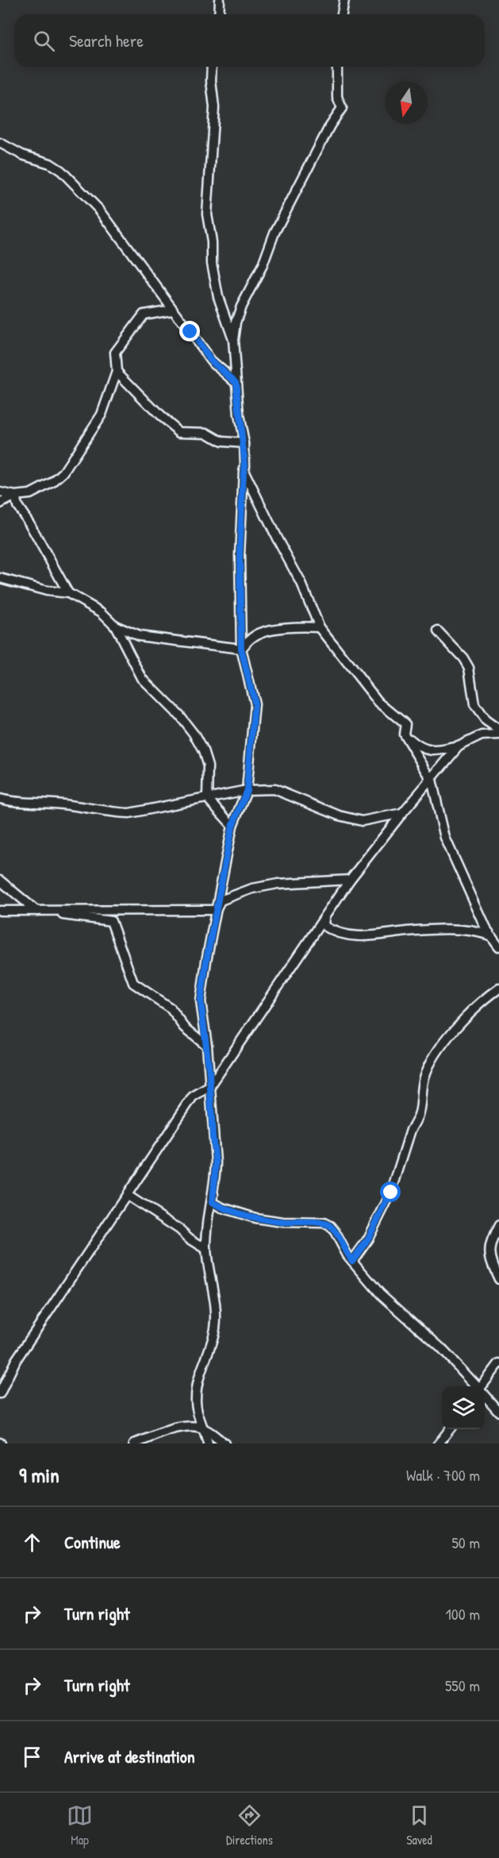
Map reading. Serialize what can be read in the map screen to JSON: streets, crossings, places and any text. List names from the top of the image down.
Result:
{
  "north": "bottom",
  "page": {
    "search": "Search here",
    "heading": ["9 min", "Walk · 700 m"],
    "list": [
      ["Continue", "50 m"],
      ["Turn right", "100 m"],
      ["Turn right", "550 m"],
      "Arrive at destination"
    ],
    "nav": ["Map", "Directions", "Saved"]
  }
}
